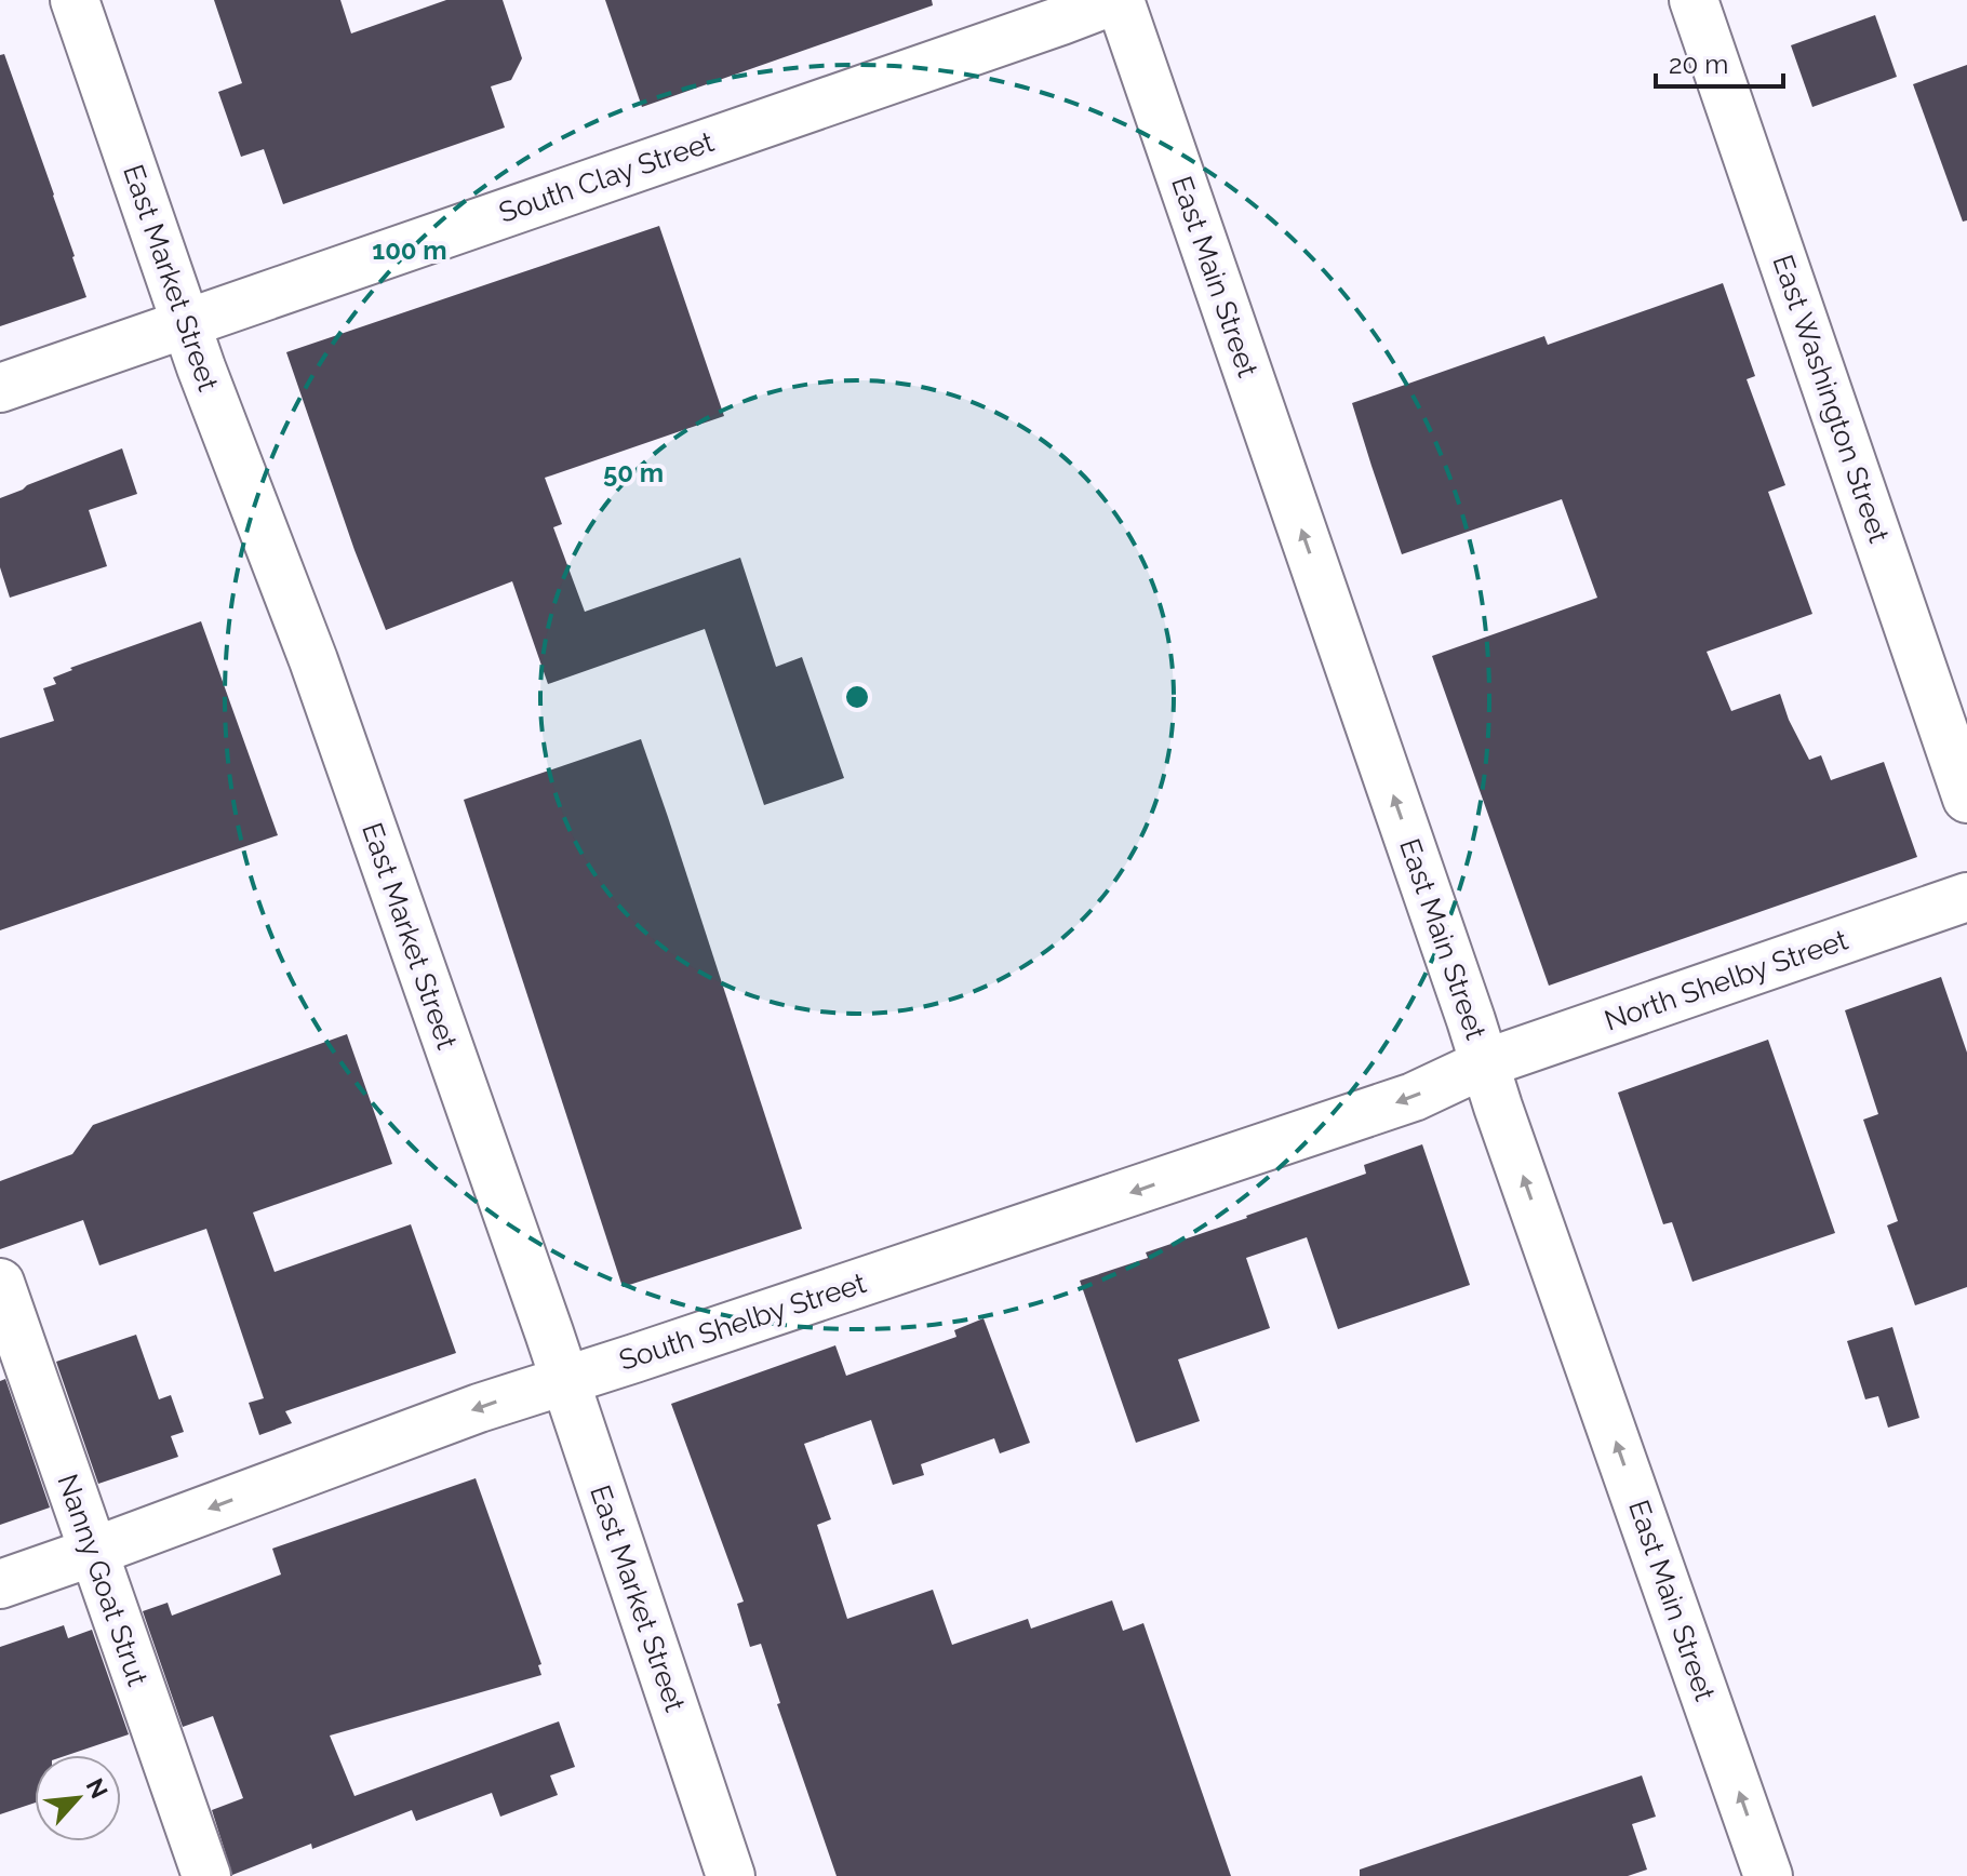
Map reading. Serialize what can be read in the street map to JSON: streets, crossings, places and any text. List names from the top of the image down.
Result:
{
  "streets": {
    "street": [
      "South Clay Street",
      "East Main Street",
      "East Market Street",
      "East Washington Street",
      "North Shelby Street",
      "South Shelby Street",
      "Nanny Goat Strut"
    ]
  },
  "crossings": [
    ["South Clay Street", "East Main Street"],
    ["South Clay Street", "East Market Street"],
    ["East Main Street", "North Shelby Street"],
    ["East Main Street", "South Shelby Street"],
    ["East Market Street", "South Shelby Street"],
    ["North Shelby Street", "South Shelby Street"],
    ["South Shelby Street", "Nanny Goat Strut"]
  ],
  "one_way": ["East Main Street", "South Shelby Street"],
  "scale_bar": "20 m",
  "north": "top right",
  "rings": ["100 m", "50 m"]
}
